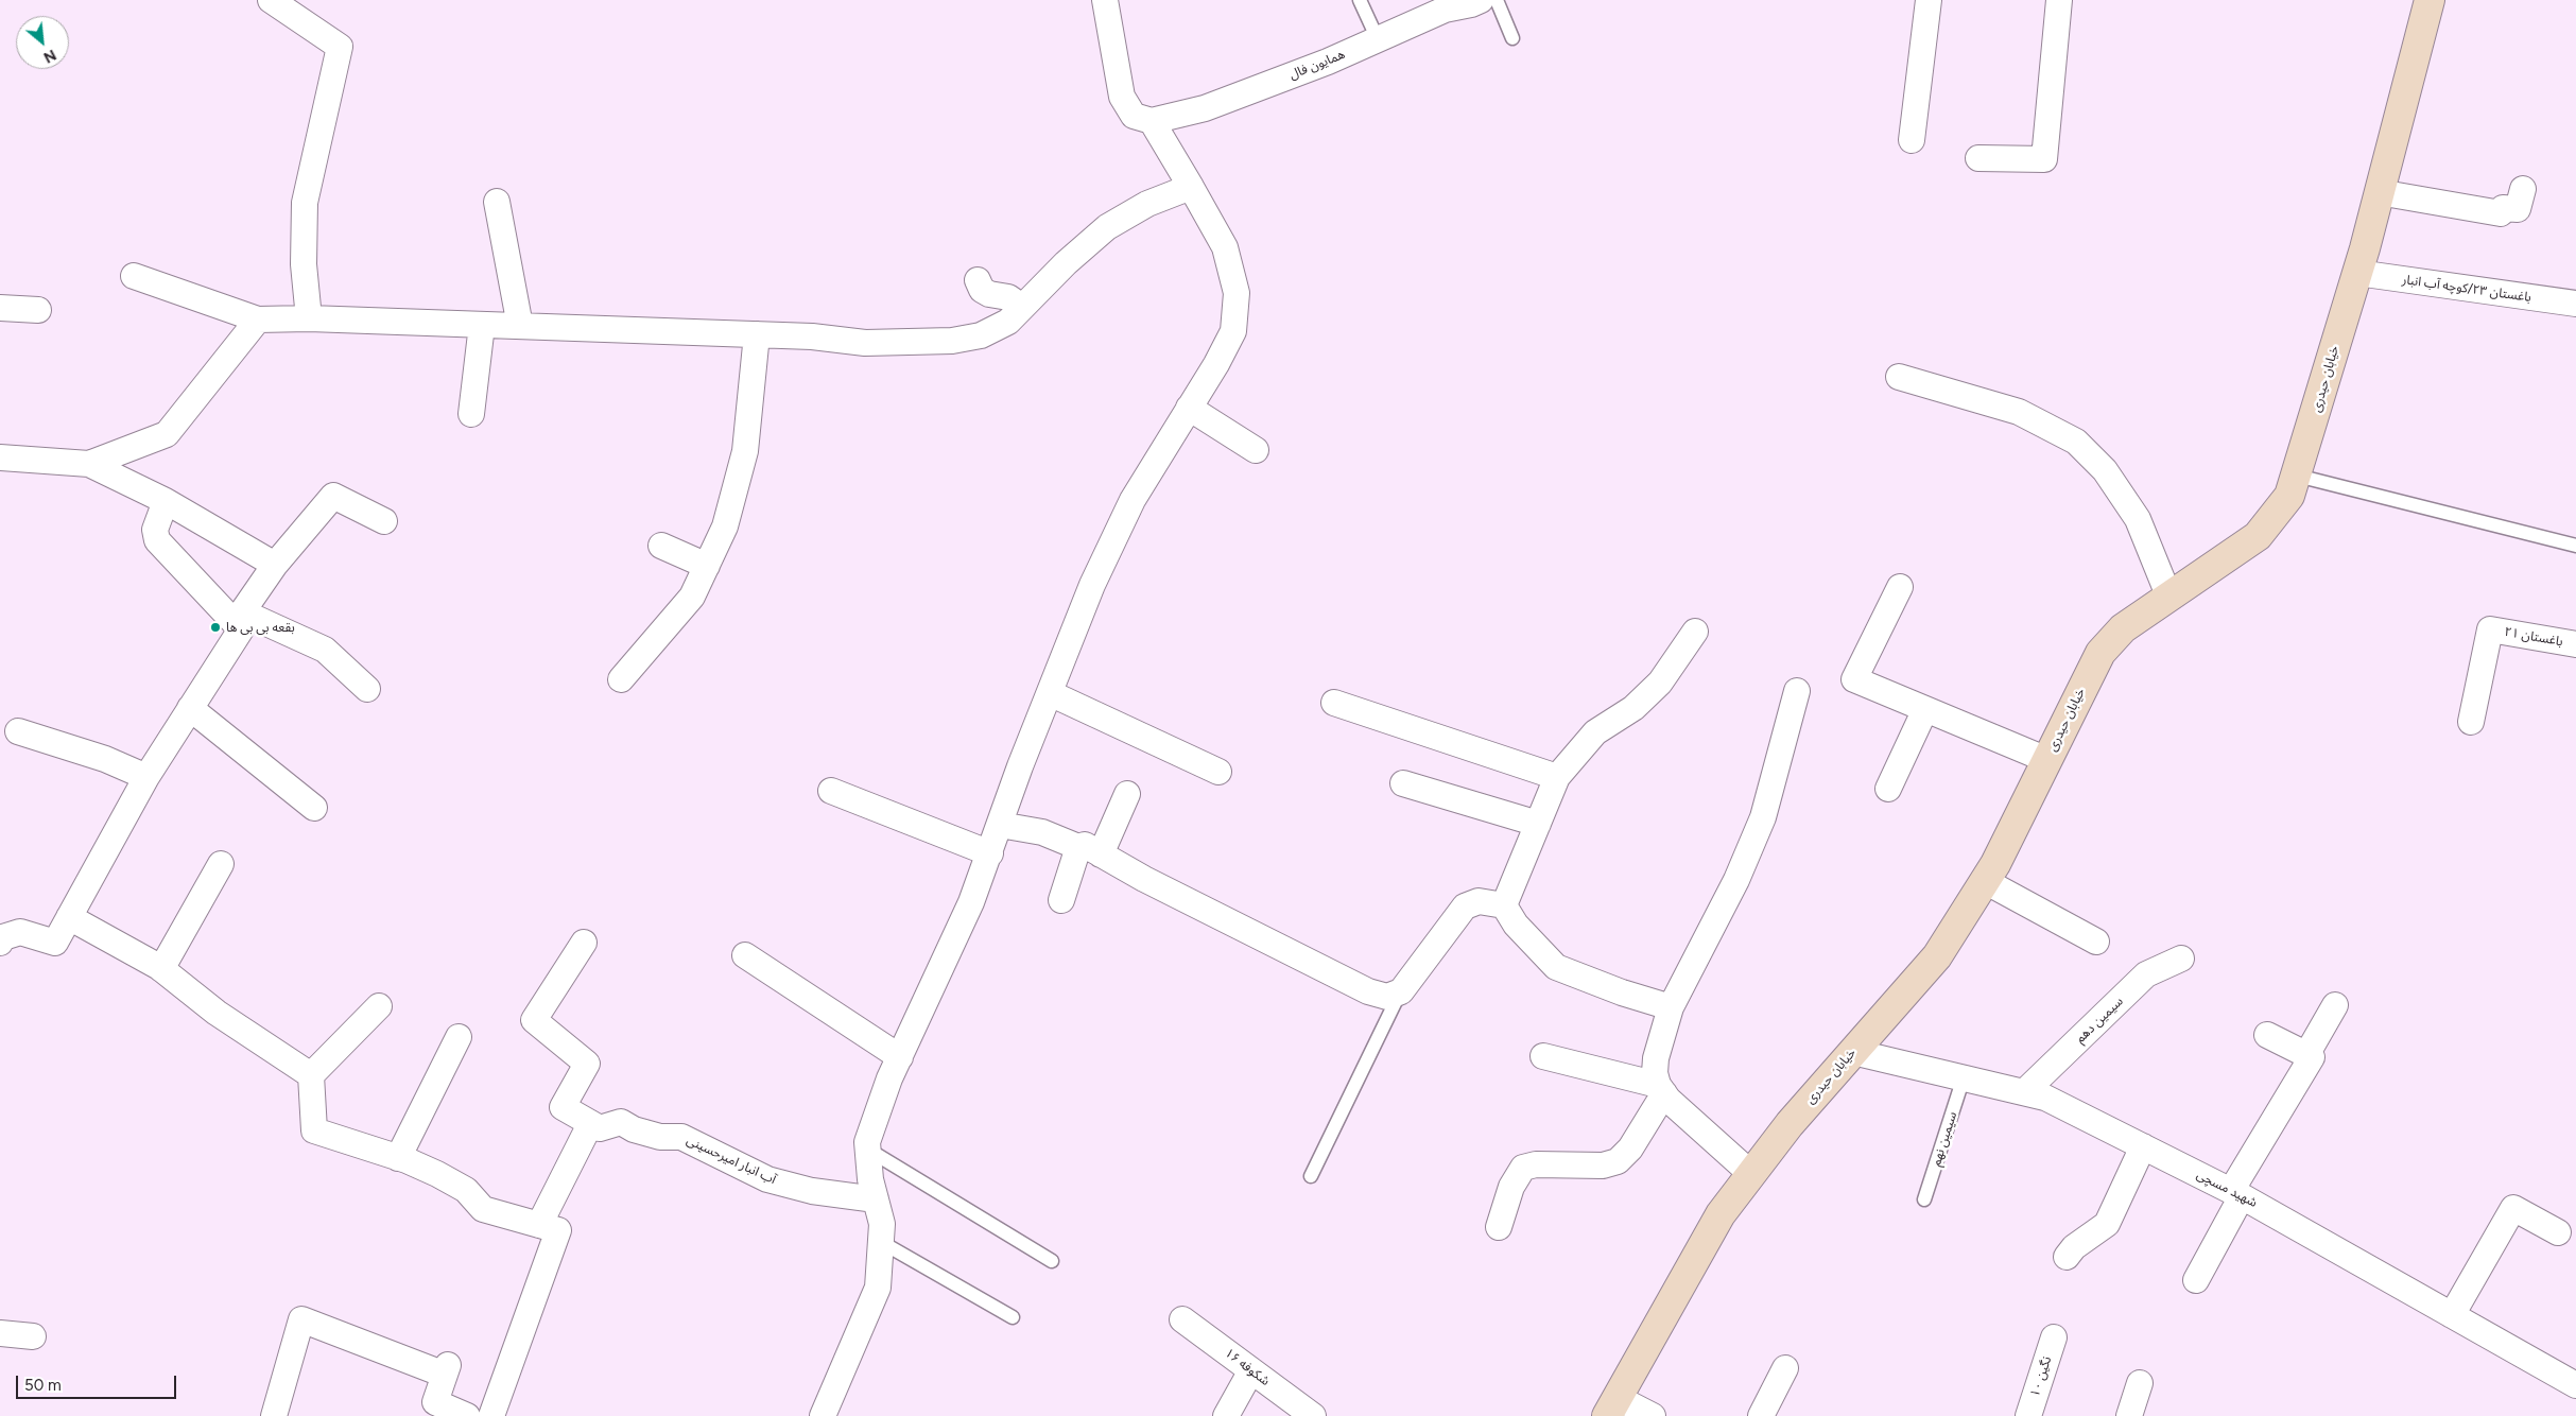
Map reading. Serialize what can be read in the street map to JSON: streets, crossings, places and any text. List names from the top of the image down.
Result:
{
  "streets": {
    "street": [
      "همایون فال",
      "باغستان ۲۳/کوچه آب انبار",
      "خیابان حیدری",
      "باغستان ۲۱",
      "سیمین دهم",
      "آب انبار امیرحسینی",
      "شهید مسچی",
      "شکوفه ۱۶",
      "نگین ۱۰"
    ],
    "lane": ["سیمین نهم"]
  },
  "crossings": [
    ["باغستان ۲۳/کوچه آب انبار", "خیابان حیدری"],
    ["خیابان حیدری", "شهید مسچی"],
    ["سیمین دهم", "شهید مسچی"],
    ["سیمین نهم", "شهید مسچی"]
  ],
  "places": ["بقعه بی بی ها"],
  "scale_bar": "50 m",
  "north": "bottom right"
}
